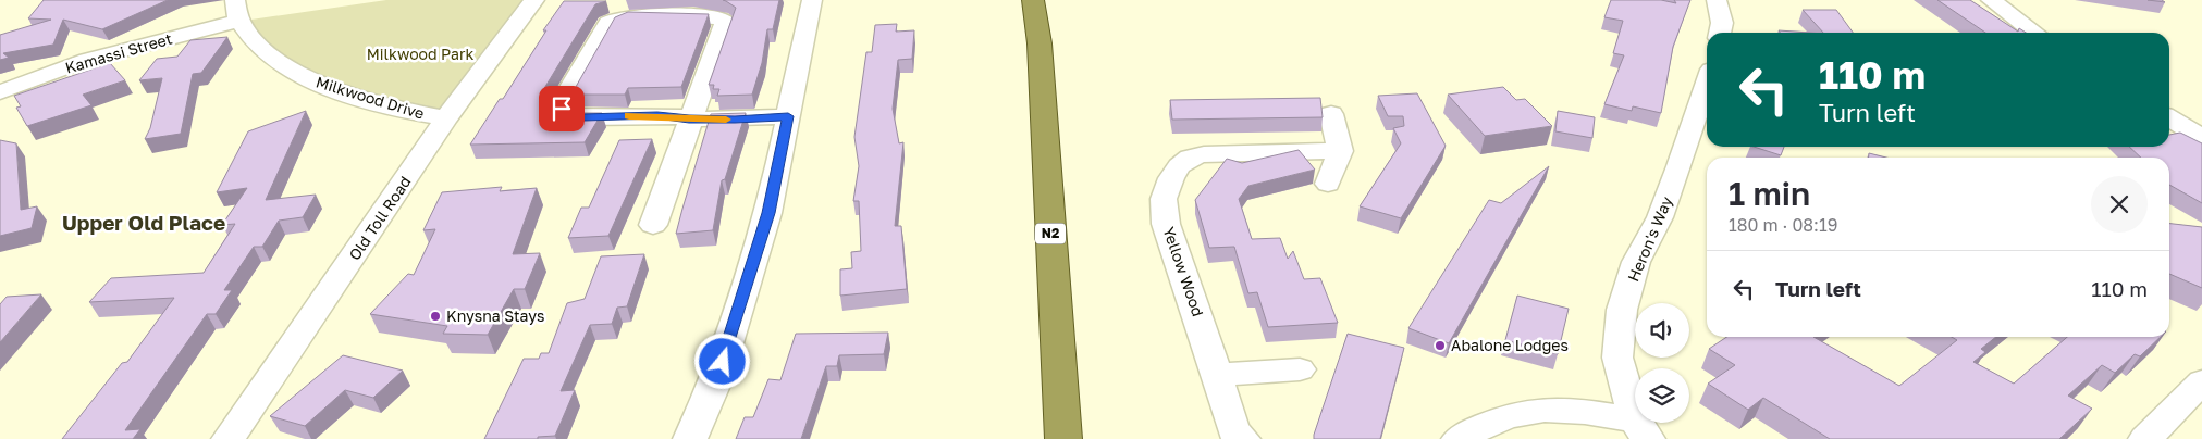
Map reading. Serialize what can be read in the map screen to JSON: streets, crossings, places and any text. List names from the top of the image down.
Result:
{
  "streets": {
    "highway": ["N2"],
    "street": [
      "Kamassi Street",
      "Milkwood Drive",
      "Old Toll Road",
      "Heron's Way",
      "Yellow Wood"
    ]
  },
  "crossings": [
    ["Kamassi Street", "Milkwood Drive"],
    ["Milkwood Drive", "Old Toll Road"]
  ],
  "districts": ["Upper Old Place"],
  "parks": ["Milkwood Park"],
  "places": ["Knysna Stays", "Abalone Lodges"],
  "page": {
    "turn": ["110 m", "Turn left"],
    "heading": ["1 min", "180 m · 08:19"],
    "list": [
      {
        "name": "Turn left",
        "value": "110 m"
      }
    ]
  }
}
